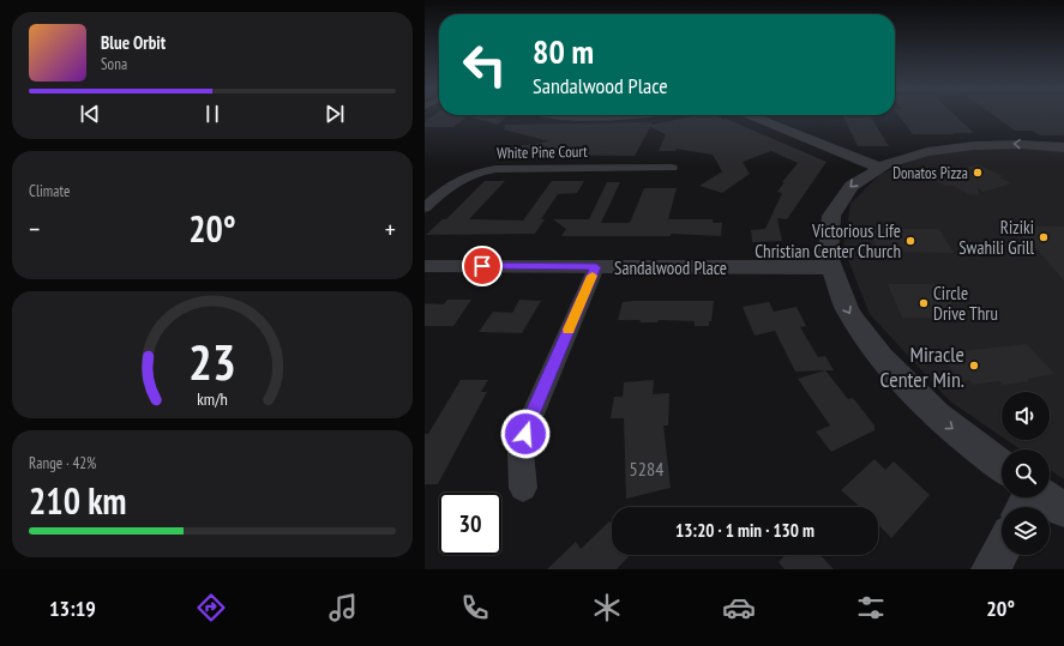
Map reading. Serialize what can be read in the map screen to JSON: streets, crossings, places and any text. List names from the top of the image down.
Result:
{
  "streets": {
    "street": ["White Pine Court", "Sandalwood Place"]
  },
  "places": [
    "Donatos Pizza",
    "Riziki Swahili Grill",
    "Victorious Life Christian Center Church",
    "Circle Drive Thru",
    "Miracle Center Min."
  ],
  "house_numbers": ["5284"],
  "page": {
    "turn": ["80 m", "Sandalwood Place"],
    "song": ["Blue Orbit", "Sona"],
    "tile": [
      "Climate",
      ["Range · 42%", "210 km"]
    ],
    "heat": ["−", "20°", "+"],
    "limit": "30",
    "trip": "13:20 · 1 min · 130 m",
    "tabs": ["13:19", "20°"],
    "gauge": ["23", "km/h"]
  }
}
